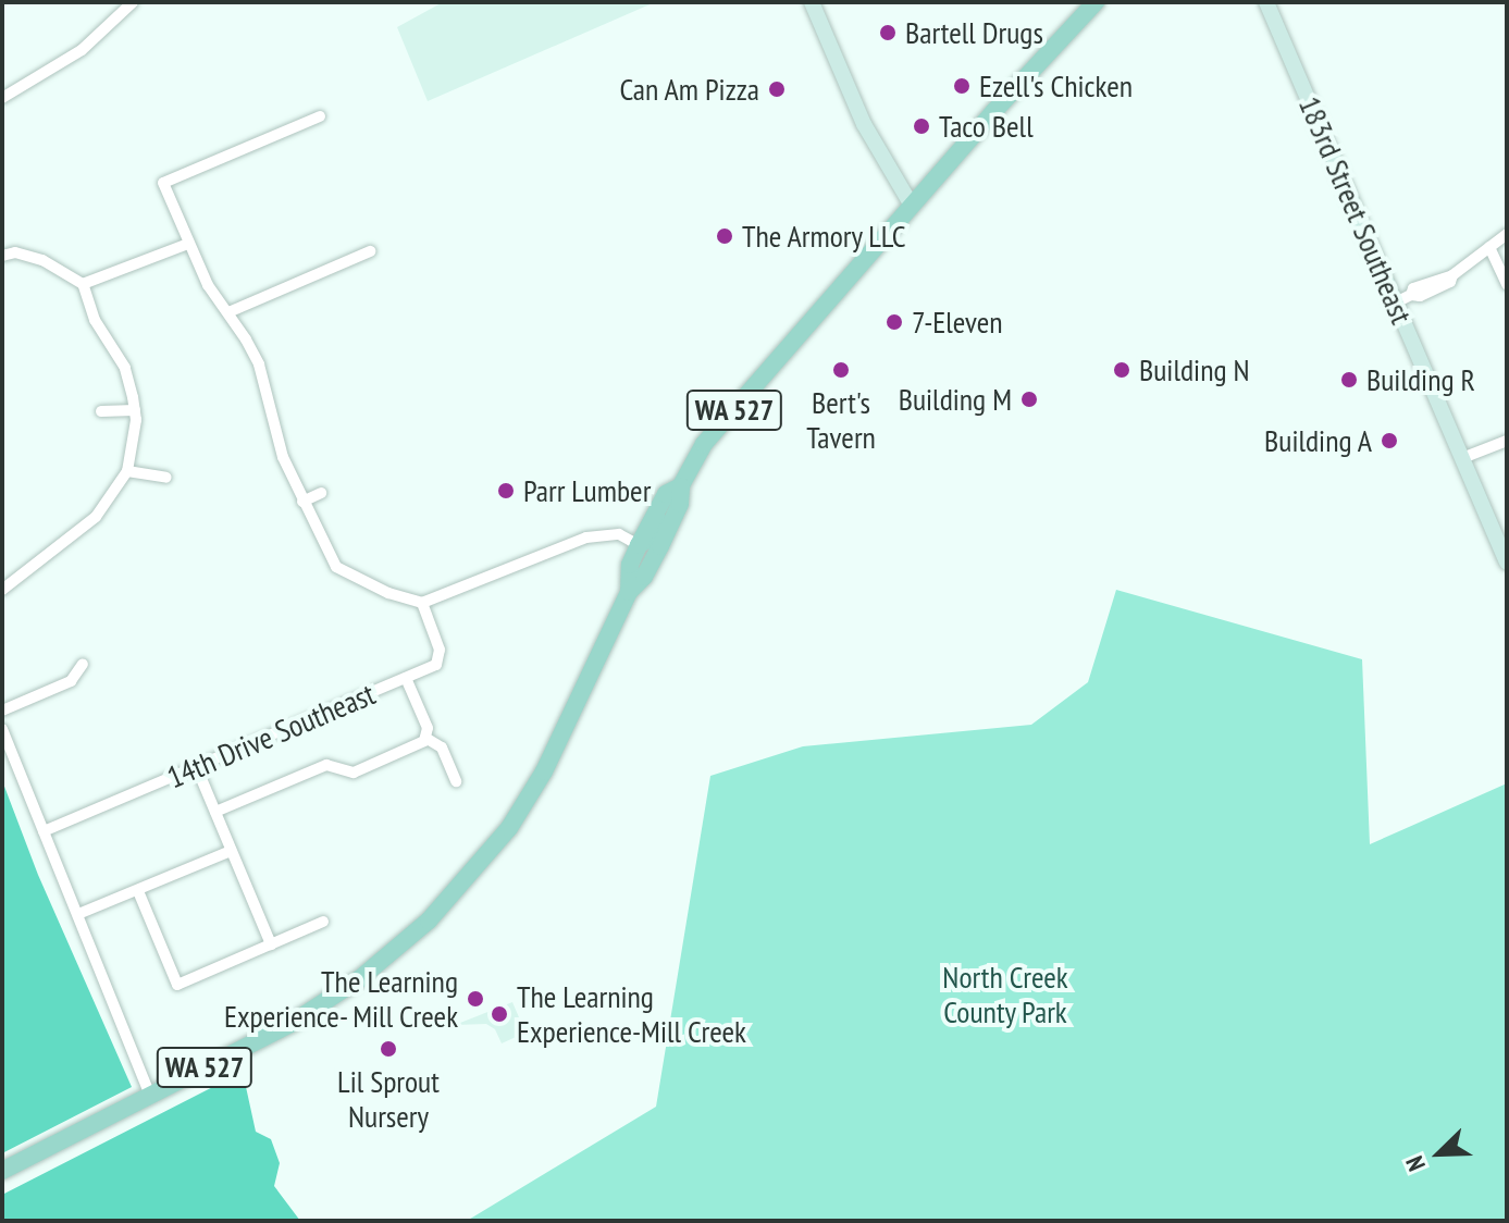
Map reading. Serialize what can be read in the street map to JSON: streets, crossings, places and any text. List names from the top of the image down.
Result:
{
  "streets": {
    "main road": ["WA 527"],
    "street": ["183rd Street Southeast", "14th Drive Southeast"]
  },
  "parks": ["North Creek County Park"],
  "places": [
    "Bartell Drugs",
    "Ezell's Chicken",
    "Can Am Pizza",
    "Taco Bell",
    "The Armory LLC",
    "7-Eleven",
    "Bert's Tavern",
    "Building N",
    "Building R",
    "Building M",
    "Building A",
    "Parr Lumber",
    "The Learning Experience- Mill Creek",
    "The Learning Experience-Mill Creek",
    "Lil Sprout Nursery"
  ],
  "north": "bottom left"
}
